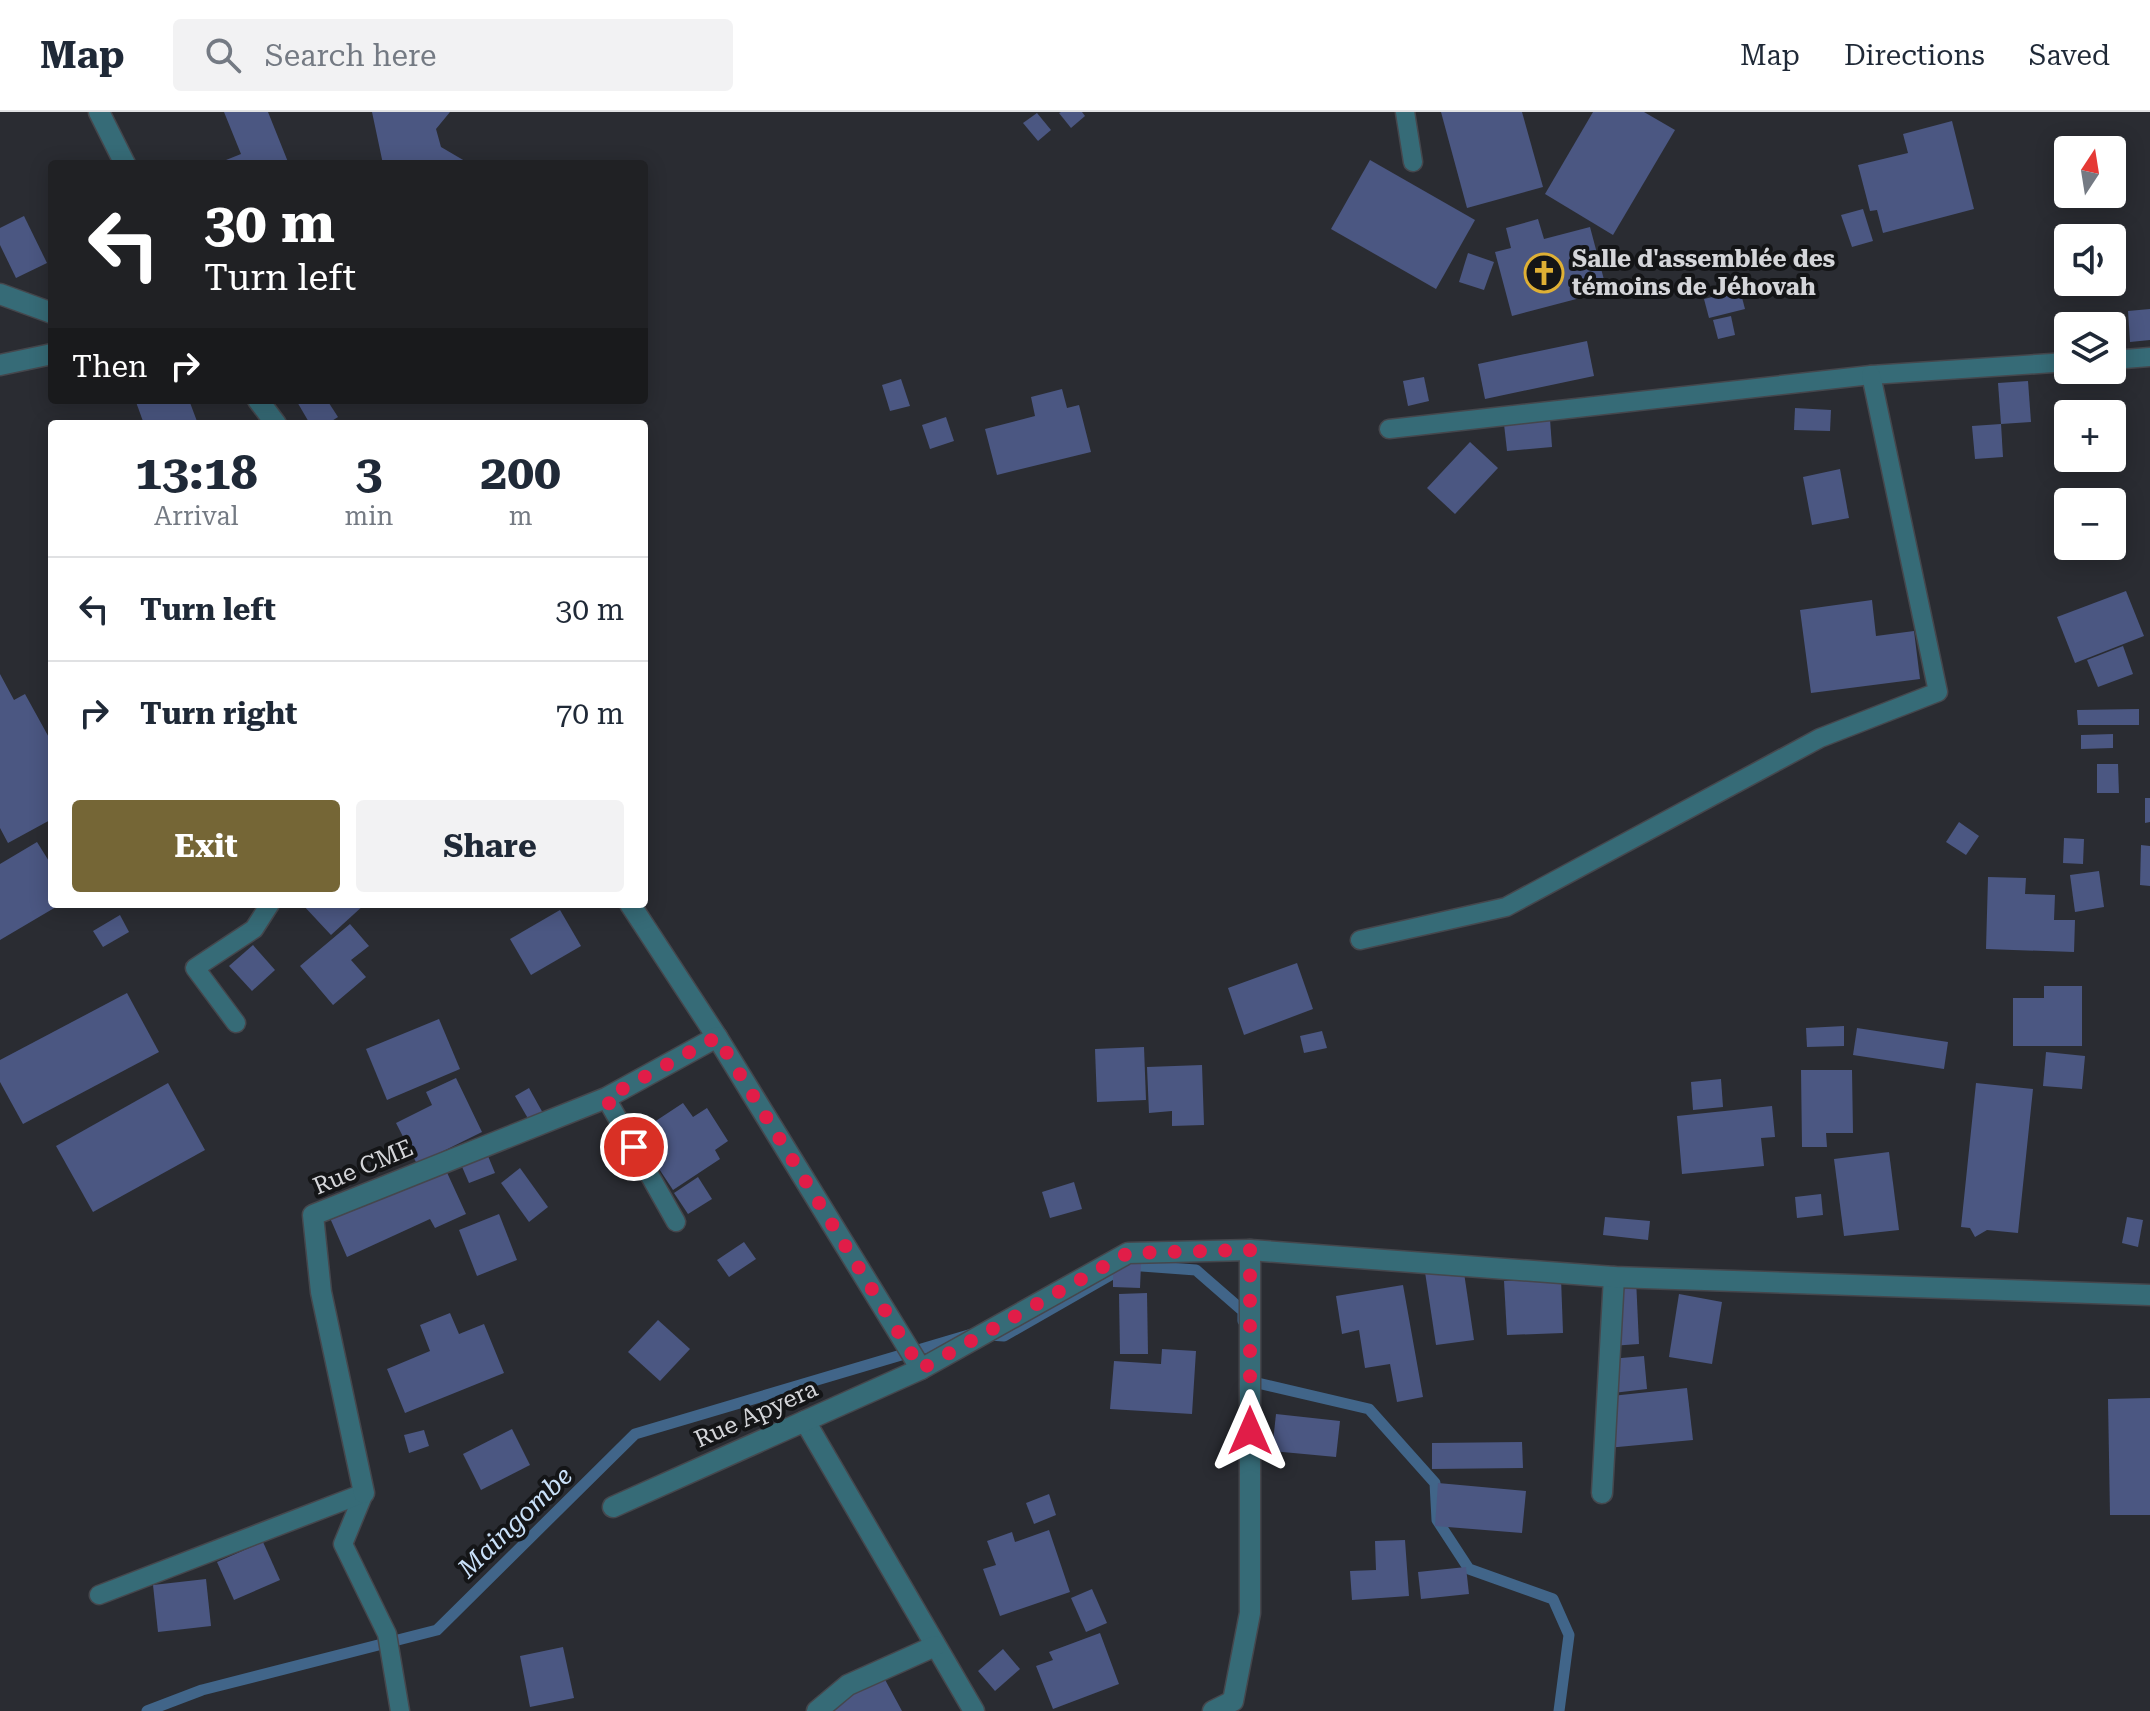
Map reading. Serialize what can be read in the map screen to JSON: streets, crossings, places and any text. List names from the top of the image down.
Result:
{
  "streets": {
    "street": ["Rue CME", "Rue Apyera"]
  },
  "water": ["Maingombe"],
  "places": {
    "church": ["Salle d'assemblée des témoins de Jéhovah"]
  },
  "north": "top",
  "page": {
    "header": "Map",
    "search": "Search here",
    "nav": ["Map", "Directions", "Saved"],
    "map_buttons": ["+", "−"],
    "turn": ["30 m", "Turn left"],
    "then": "Then",
    "eta": [
      "13:18",
      "Arrival",
      "3",
      "min",
      "200",
      "m"
    ],
    "list": [
      {
        "name": "Turn left",
        "value": "30 m"
      },
      {
        "name": "Turn right",
        "value": "70 m"
      }
    ],
    "buttons": ["Exit", "Share"]
  }
}
